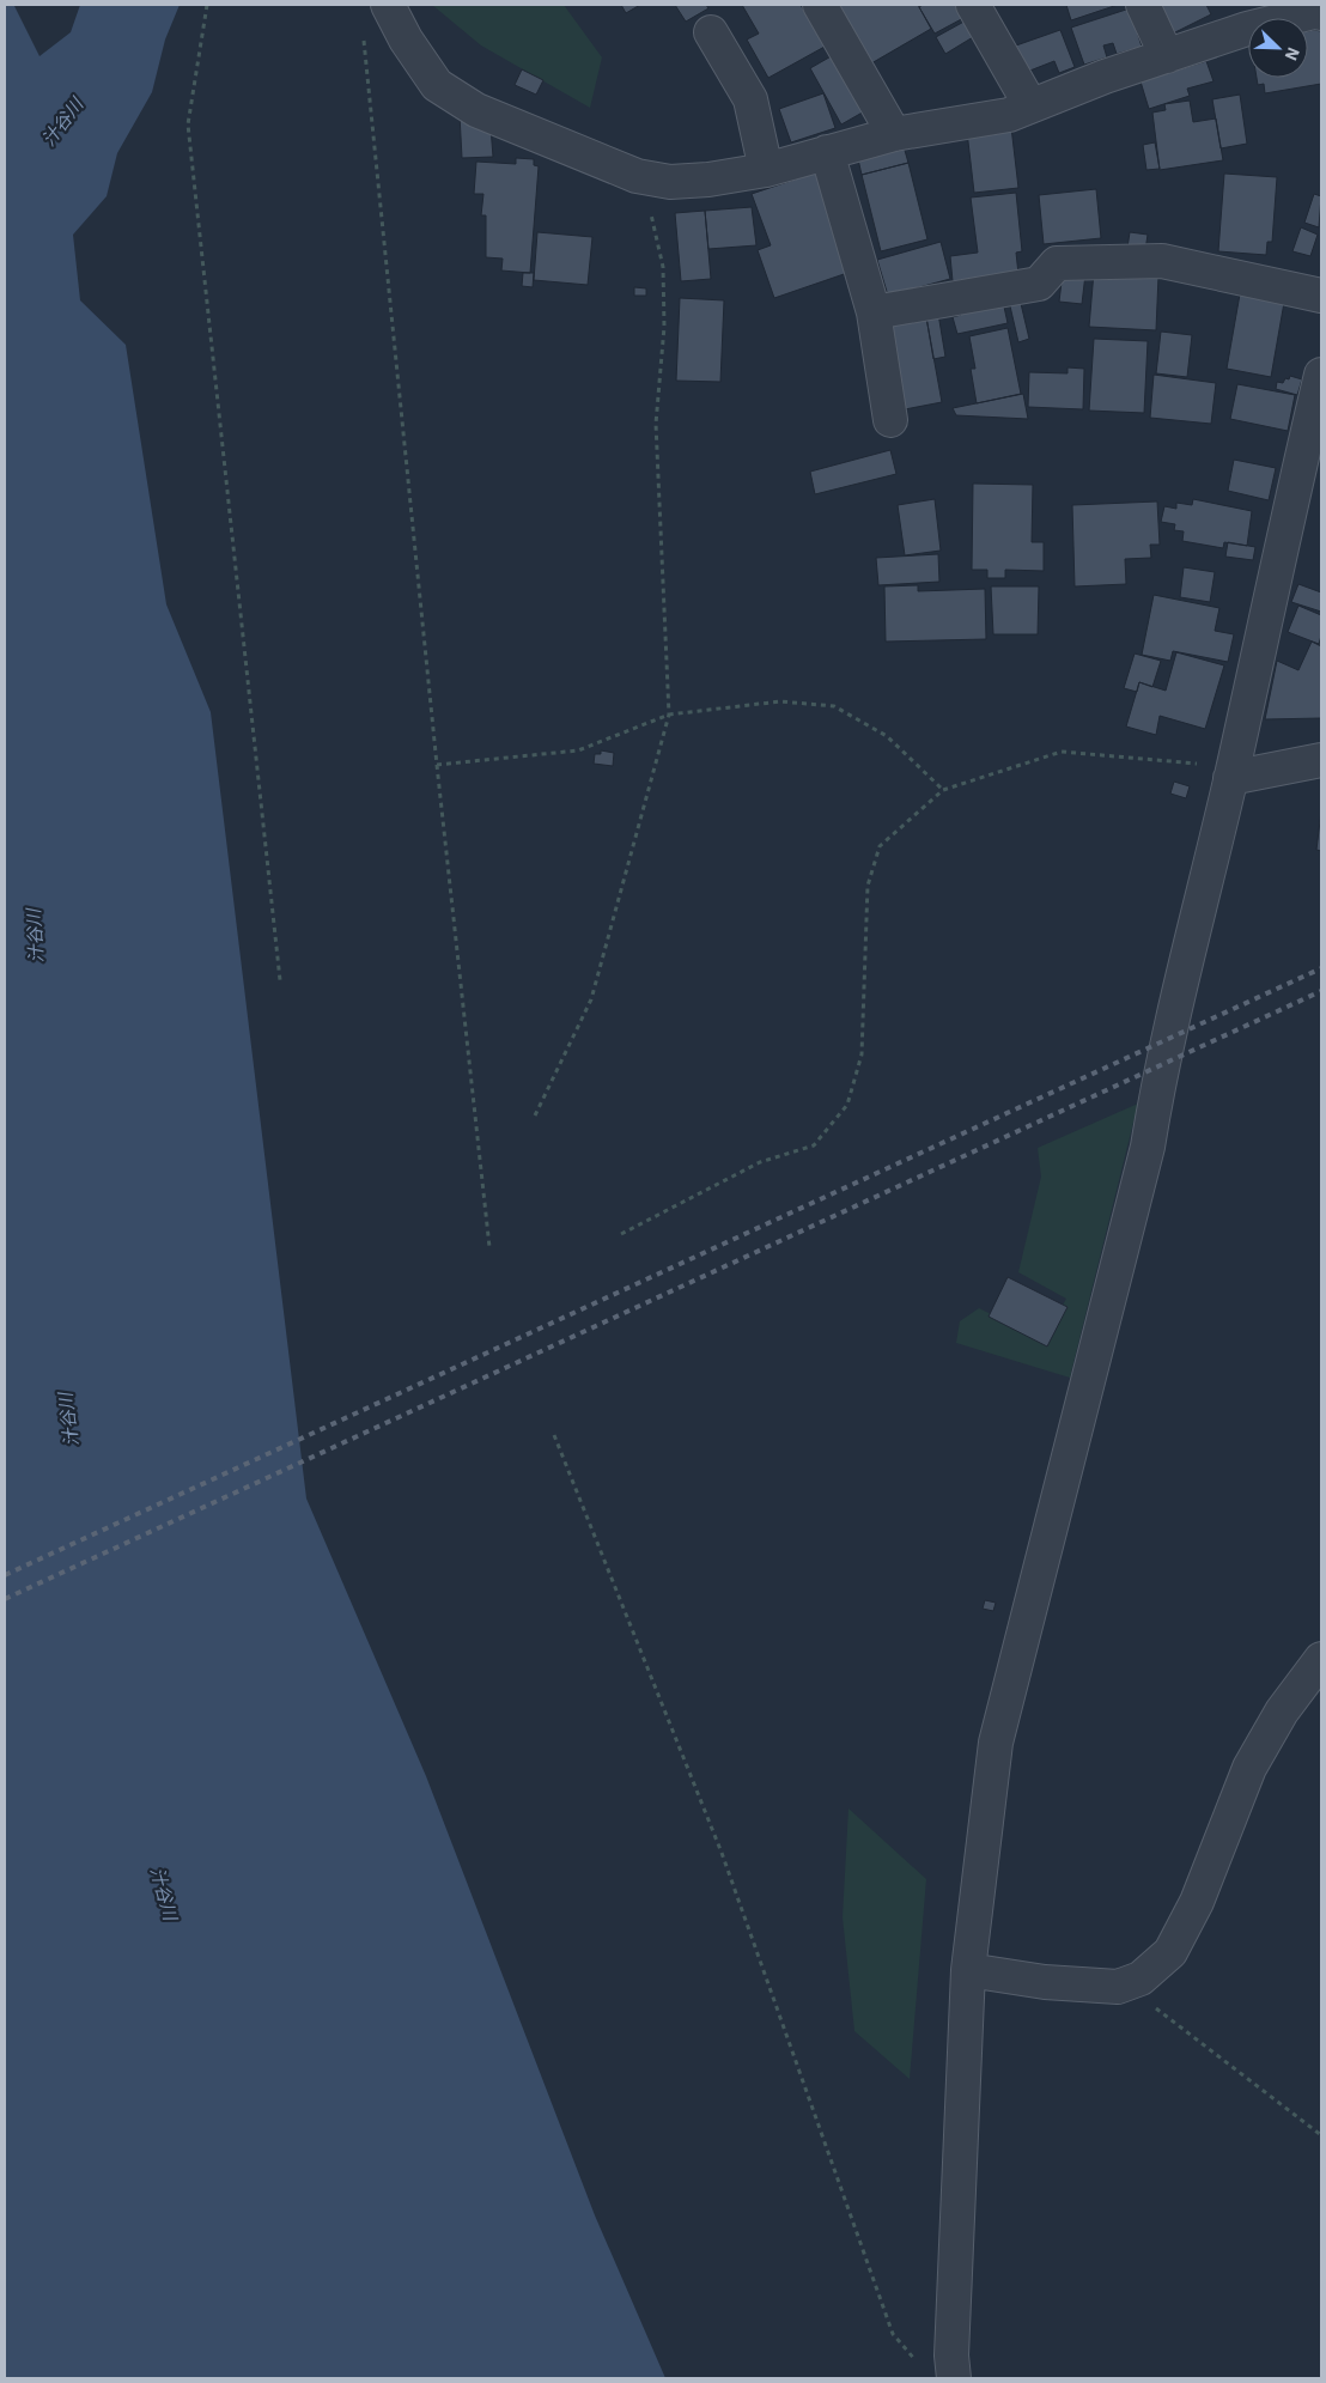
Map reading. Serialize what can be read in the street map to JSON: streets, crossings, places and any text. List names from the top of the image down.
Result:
{
  "water": ["汁谷川"],
  "north": "bottom right"
}
